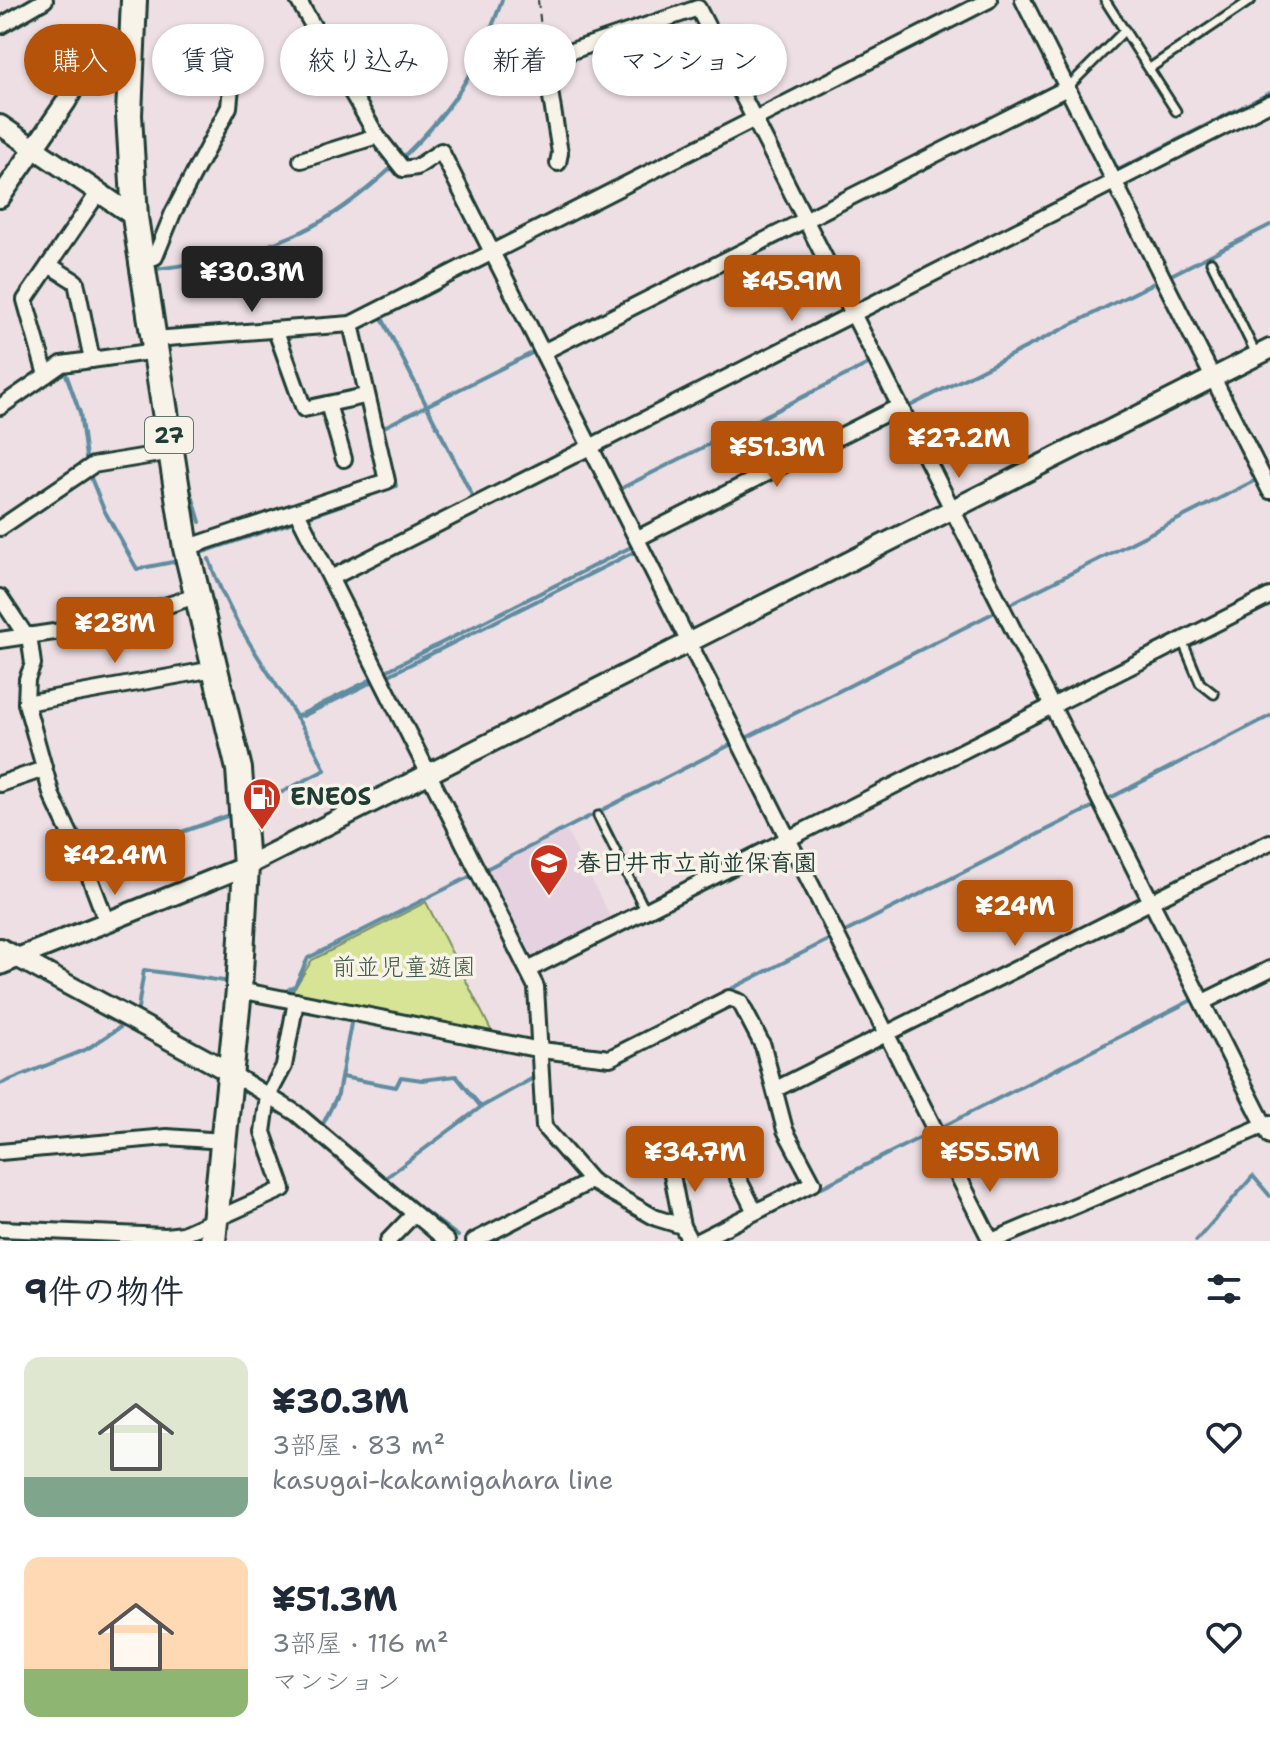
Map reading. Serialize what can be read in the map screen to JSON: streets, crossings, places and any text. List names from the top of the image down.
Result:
{
  "streets": {
    "main road": ["27"]
  },
  "parks": ["前並児童遊園"],
  "places": {
    "fuel station": ["ENEOS"],
    "school or university": ["春日井市立前並保育園"]
  },
  "page": {
    "chip": [
      "購入",
      "賃貸",
      "絞り込み",
      "新着",
      "マンション"
    ],
    "price": [
      "¥30.3M",
      "¥45.9M",
      "¥27.2M",
      "¥51.3M",
      "¥28M",
      "¥42.4M",
      "¥24M",
      "¥34.7M",
      "¥55.5M"
    ],
    "heading": "9件の物件",
    "list": [
      {
        "name": "¥30.3M",
        "note": "3部屋 · 83 m² · kasugai-kakamigahara line"
      },
      {
        "name": "¥51.3M",
        "note": "3部屋 · 116 m² · マンション"
      }
    ]
  }
}
